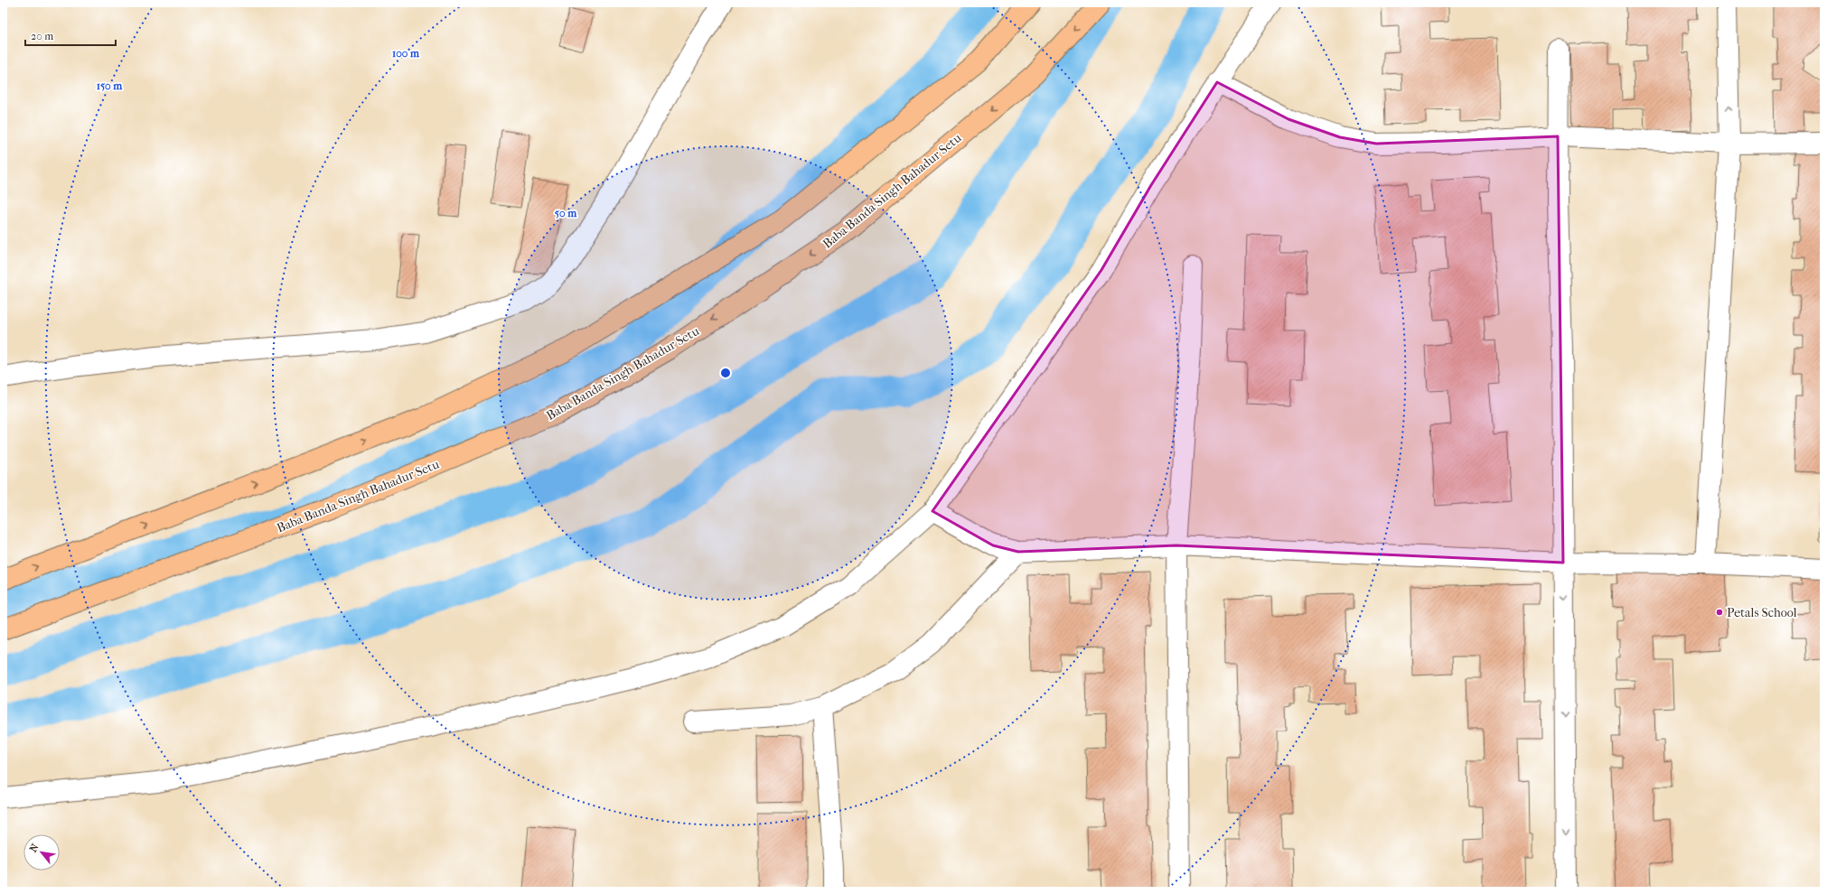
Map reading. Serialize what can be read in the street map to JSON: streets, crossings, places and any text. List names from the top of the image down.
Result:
{
  "streets": {
    "highway": ["Baba Banda Singh Bahadur Setu"]
  },
  "places": ["Petals School"],
  "scale_bar": "20 m",
  "north": "top left",
  "rings": ["100 m", "150 m", "50 m"]
}
